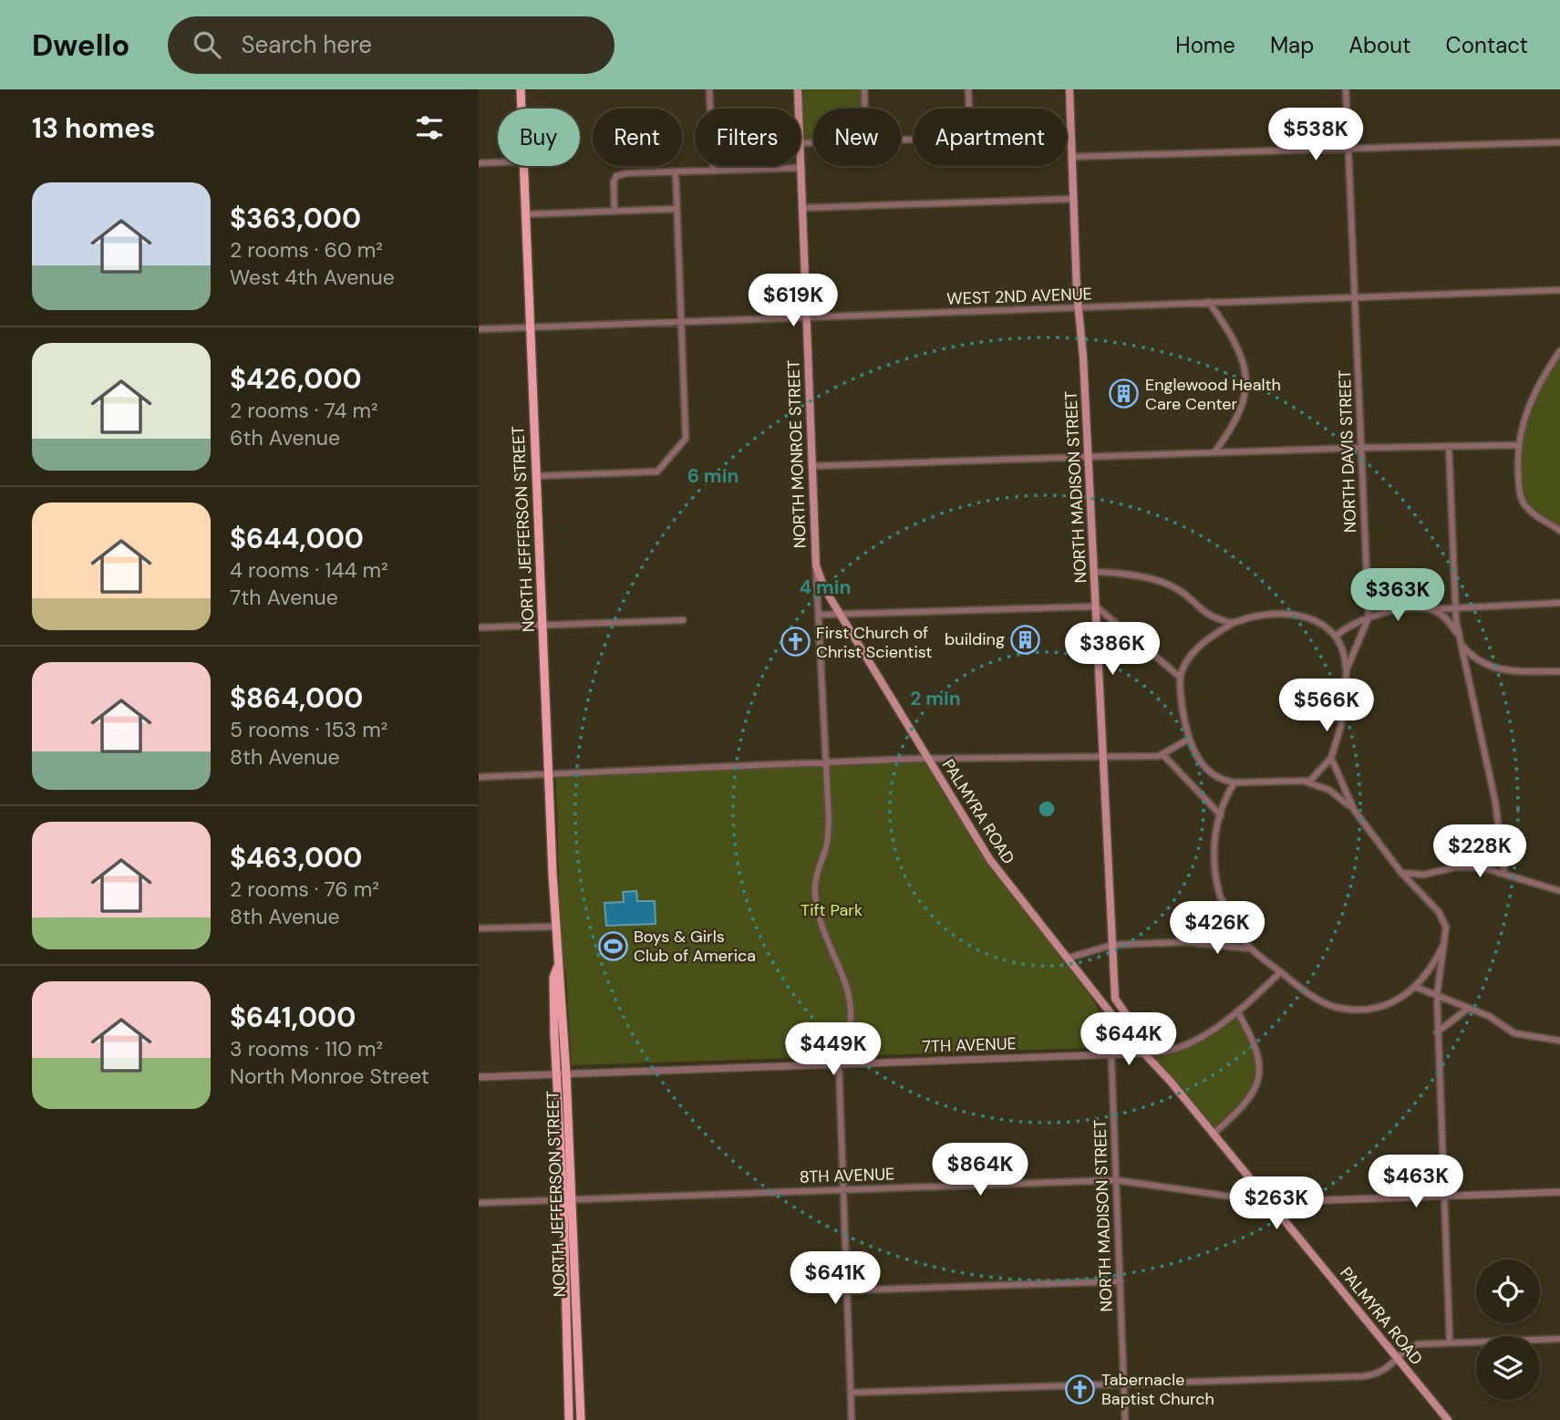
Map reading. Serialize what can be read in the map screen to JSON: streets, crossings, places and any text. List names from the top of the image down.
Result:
{
  "streets": {
    "main road": [
      "NORTH MONROE STREET",
      "NORTH MADISON STREET",
      "NORTH JEFFERSON STREET",
      "PALMYRA ROAD"
    ],
    "street": [
      "WEST 2ND AVENUE",
      "NORTH DAVIS STREET",
      "7TH AVENUE",
      "8TH AVENUE"
    ]
  },
  "crossings": [
    ["WEST 2ND AVENUE", "NORTH DAVIS STREET"],
    ["WEST 2ND AVENUE", "NORTH MONROE STREET"],
    ["WEST 2ND AVENUE", "NORTH MADISON STREET"],
    ["WEST 2ND AVENUE", "NORTH JEFFERSON STREET"],
    ["NORTH MONROE STREET", "PALMYRA ROAD"],
    ["NORTH MONROE STREET", "7TH AVENUE"],
    ["NORTH MONROE STREET", "8TH AVENUE"],
    ["NORTH MADISON STREET", "PALMYRA ROAD"],
    ["NORTH MADISON STREET", "7TH AVENUE"],
    ["NORTH MADISON STREET", "8TH AVENUE"],
    ["NORTH JEFFERSON STREET", "7TH AVENUE"],
    ["NORTH JEFFERSON STREET", "8TH AVENUE"],
    ["PALMYRA ROAD", "7TH AVENUE"],
    ["PALMYRA ROAD", "8TH AVENUE"]
  ],
  "parks": ["Tift Park"],
  "places": {
    "building": ["Englewood Health Care Center", "building"],
    "church": ["First Church of Christ Scientist", "Tabernacle Baptist Church"],
    "sports": ["Boys & Girls Club of America"]
  },
  "page": {
    "header": "Dwello",
    "search": "Search here",
    "nav": [
      "Home",
      "Map",
      "About",
      "Contact"
    ],
    "heading": "13 homes",
    "price": [
      "$538K",
      "$619K",
      "$363K",
      "$386K",
      "$566K",
      "$228K",
      "$426K",
      "$644K",
      "$449K",
      "$864K",
      "$463K",
      "$263K",
      "$641K"
    ],
    "chip": [
      "Buy",
      "Rent",
      "Filters",
      "New",
      "Apartment"
    ],
    "list": [
      {
        "name": "$363,000",
        "note": "2 rooms · 60 m² · West 4th Avenue"
      },
      {
        "name": "$426,000",
        "note": "2 rooms · 74 m² · 6th Avenue"
      },
      {
        "name": "$644,000",
        "note": "4 rooms · 144 m² · 7th Avenue"
      },
      {
        "name": "$864,000",
        "note": "5 rooms · 153 m² · 8th Avenue"
      },
      {
        "name": "$463,000",
        "note": "2 rooms · 76 m² · 8th Avenue"
      },
      {
        "name": "$641,000",
        "note": "3 rooms · 110 m² · North Monroe Street"
      }
    ]
  },
  "rings": ["6 min", "4 min", "2 min"]
}
